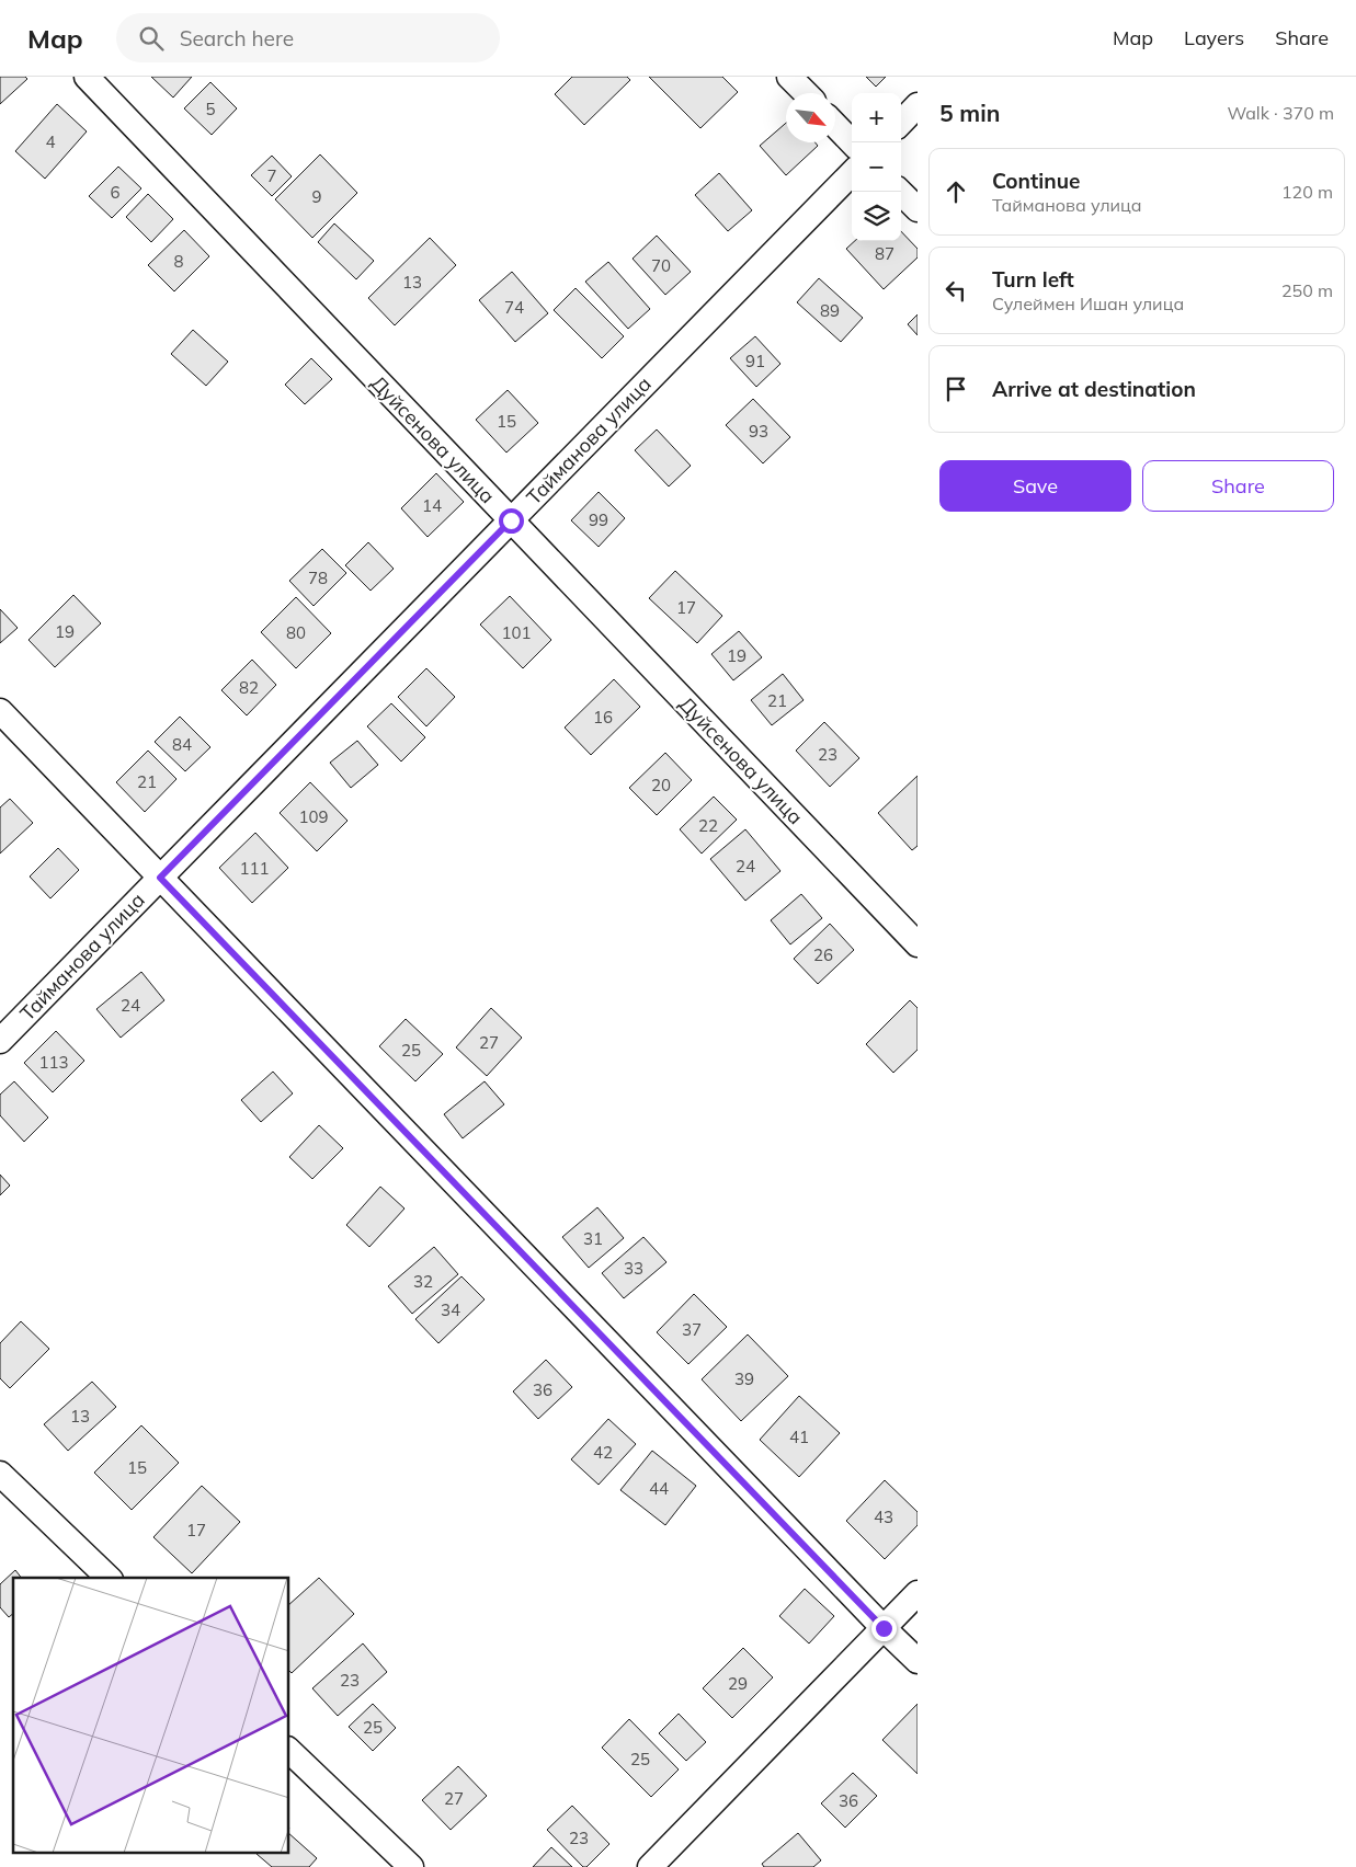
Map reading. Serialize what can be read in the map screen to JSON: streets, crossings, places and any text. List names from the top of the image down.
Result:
{
  "streets": {
    "street": ["Дуйсенова улица", "Тайманова улица"]
  },
  "crossings": [
    ["Дуйсенова улица", "Тайманова улица"]
  ],
  "house_numbers": [
    "5",
    "4",
    "7",
    "6",
    "9",
    "87",
    "8",
    "70",
    "13",
    "74",
    "89",
    "91",
    "15",
    "93",
    "14",
    "99",
    "78",
    "17",
    "19",
    "80",
    "101",
    "19",
    "82",
    "21",
    "16",
    "84",
    "23",
    "21",
    "20",
    "109",
    "22",
    "24",
    "111",
    "26",
    "24",
    "27",
    "25",
    "113",
    "31",
    "33",
    "32",
    "34",
    "37",
    "39",
    "36",
    "13",
    "41",
    "42",
    "15",
    "44",
    "43",
    "17",
    "23",
    "29",
    "25",
    "25",
    "27",
    "36",
    "23"
  ],
  "north": "bottom right",
  "page": {
    "header": "Map",
    "search": "Search here",
    "nav": ["Map", "Layers", "Share"],
    "heading": ["5 min", "Walk · 370 m"],
    "map_buttons": ["+", "−"],
    "list": [
      ["Continue", "Тайманова улица", "120 m"],
      ["Turn left", "Сулеймен Ишан улица", "250 m"],
      "Arrive at destination"
    ],
    "buttons": ["Save", "Share"]
  }
}
